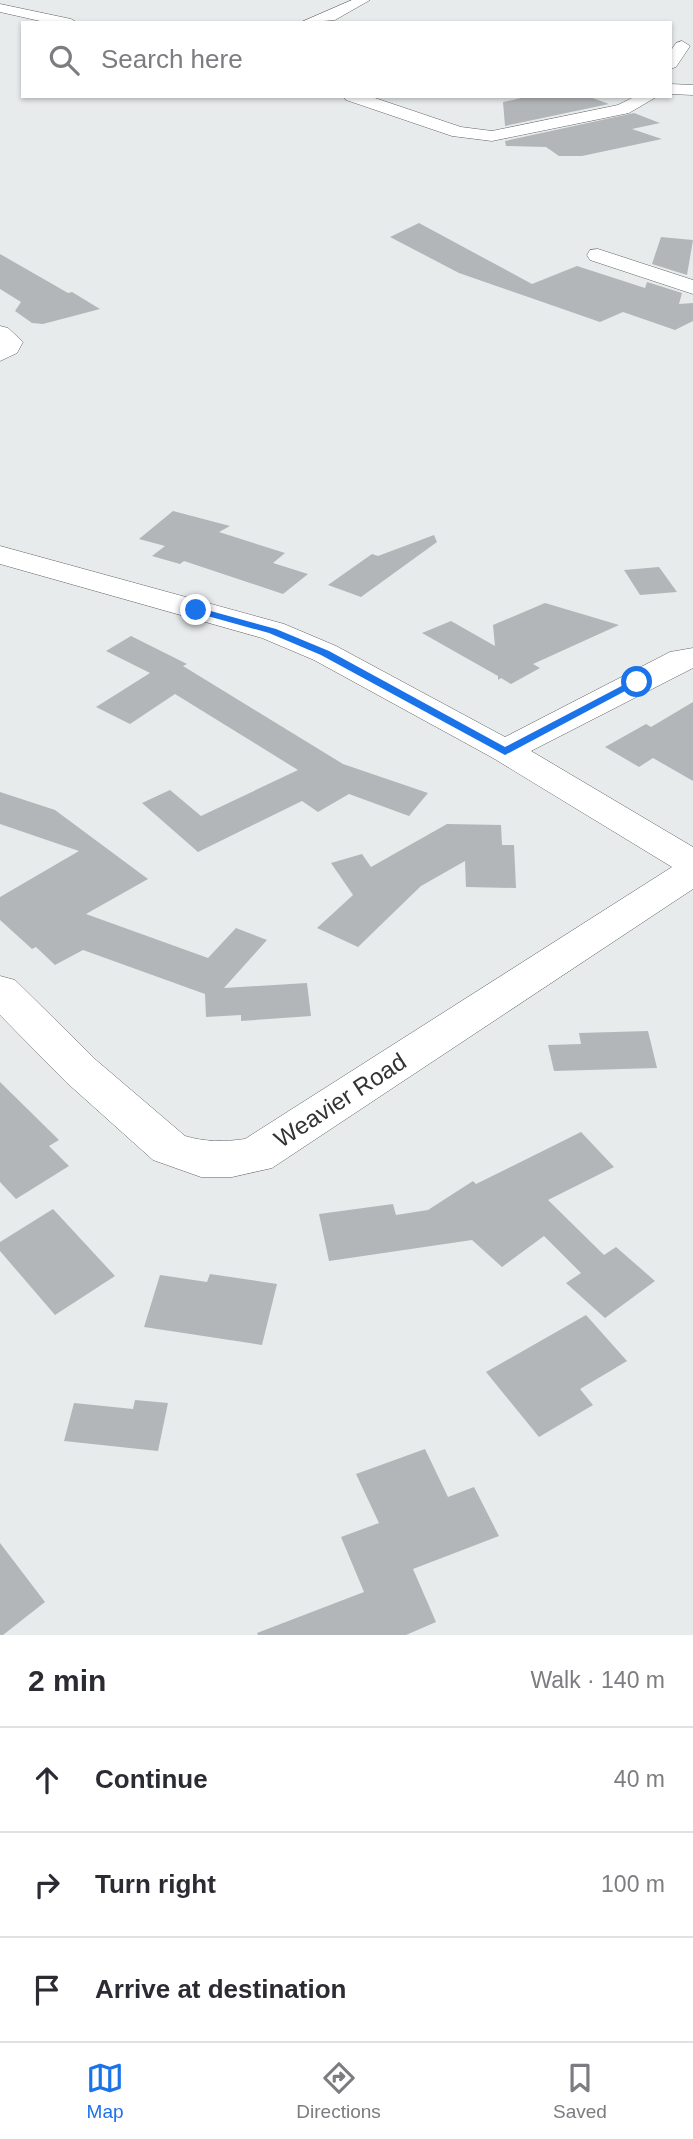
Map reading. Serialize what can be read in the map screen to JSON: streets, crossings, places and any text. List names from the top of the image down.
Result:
{
  "streets": {
    "street": ["Weavier Road"]
  },
  "page": {
    "search": "Search here",
    "heading": ["2 min", "Walk · 140 m"],
    "list": [
      ["Continue", "40 m"],
      ["Turn right", "100 m"],
      "Arrive at destination"
    ],
    "nav": ["Map", "Directions", "Saved"]
  }
}
